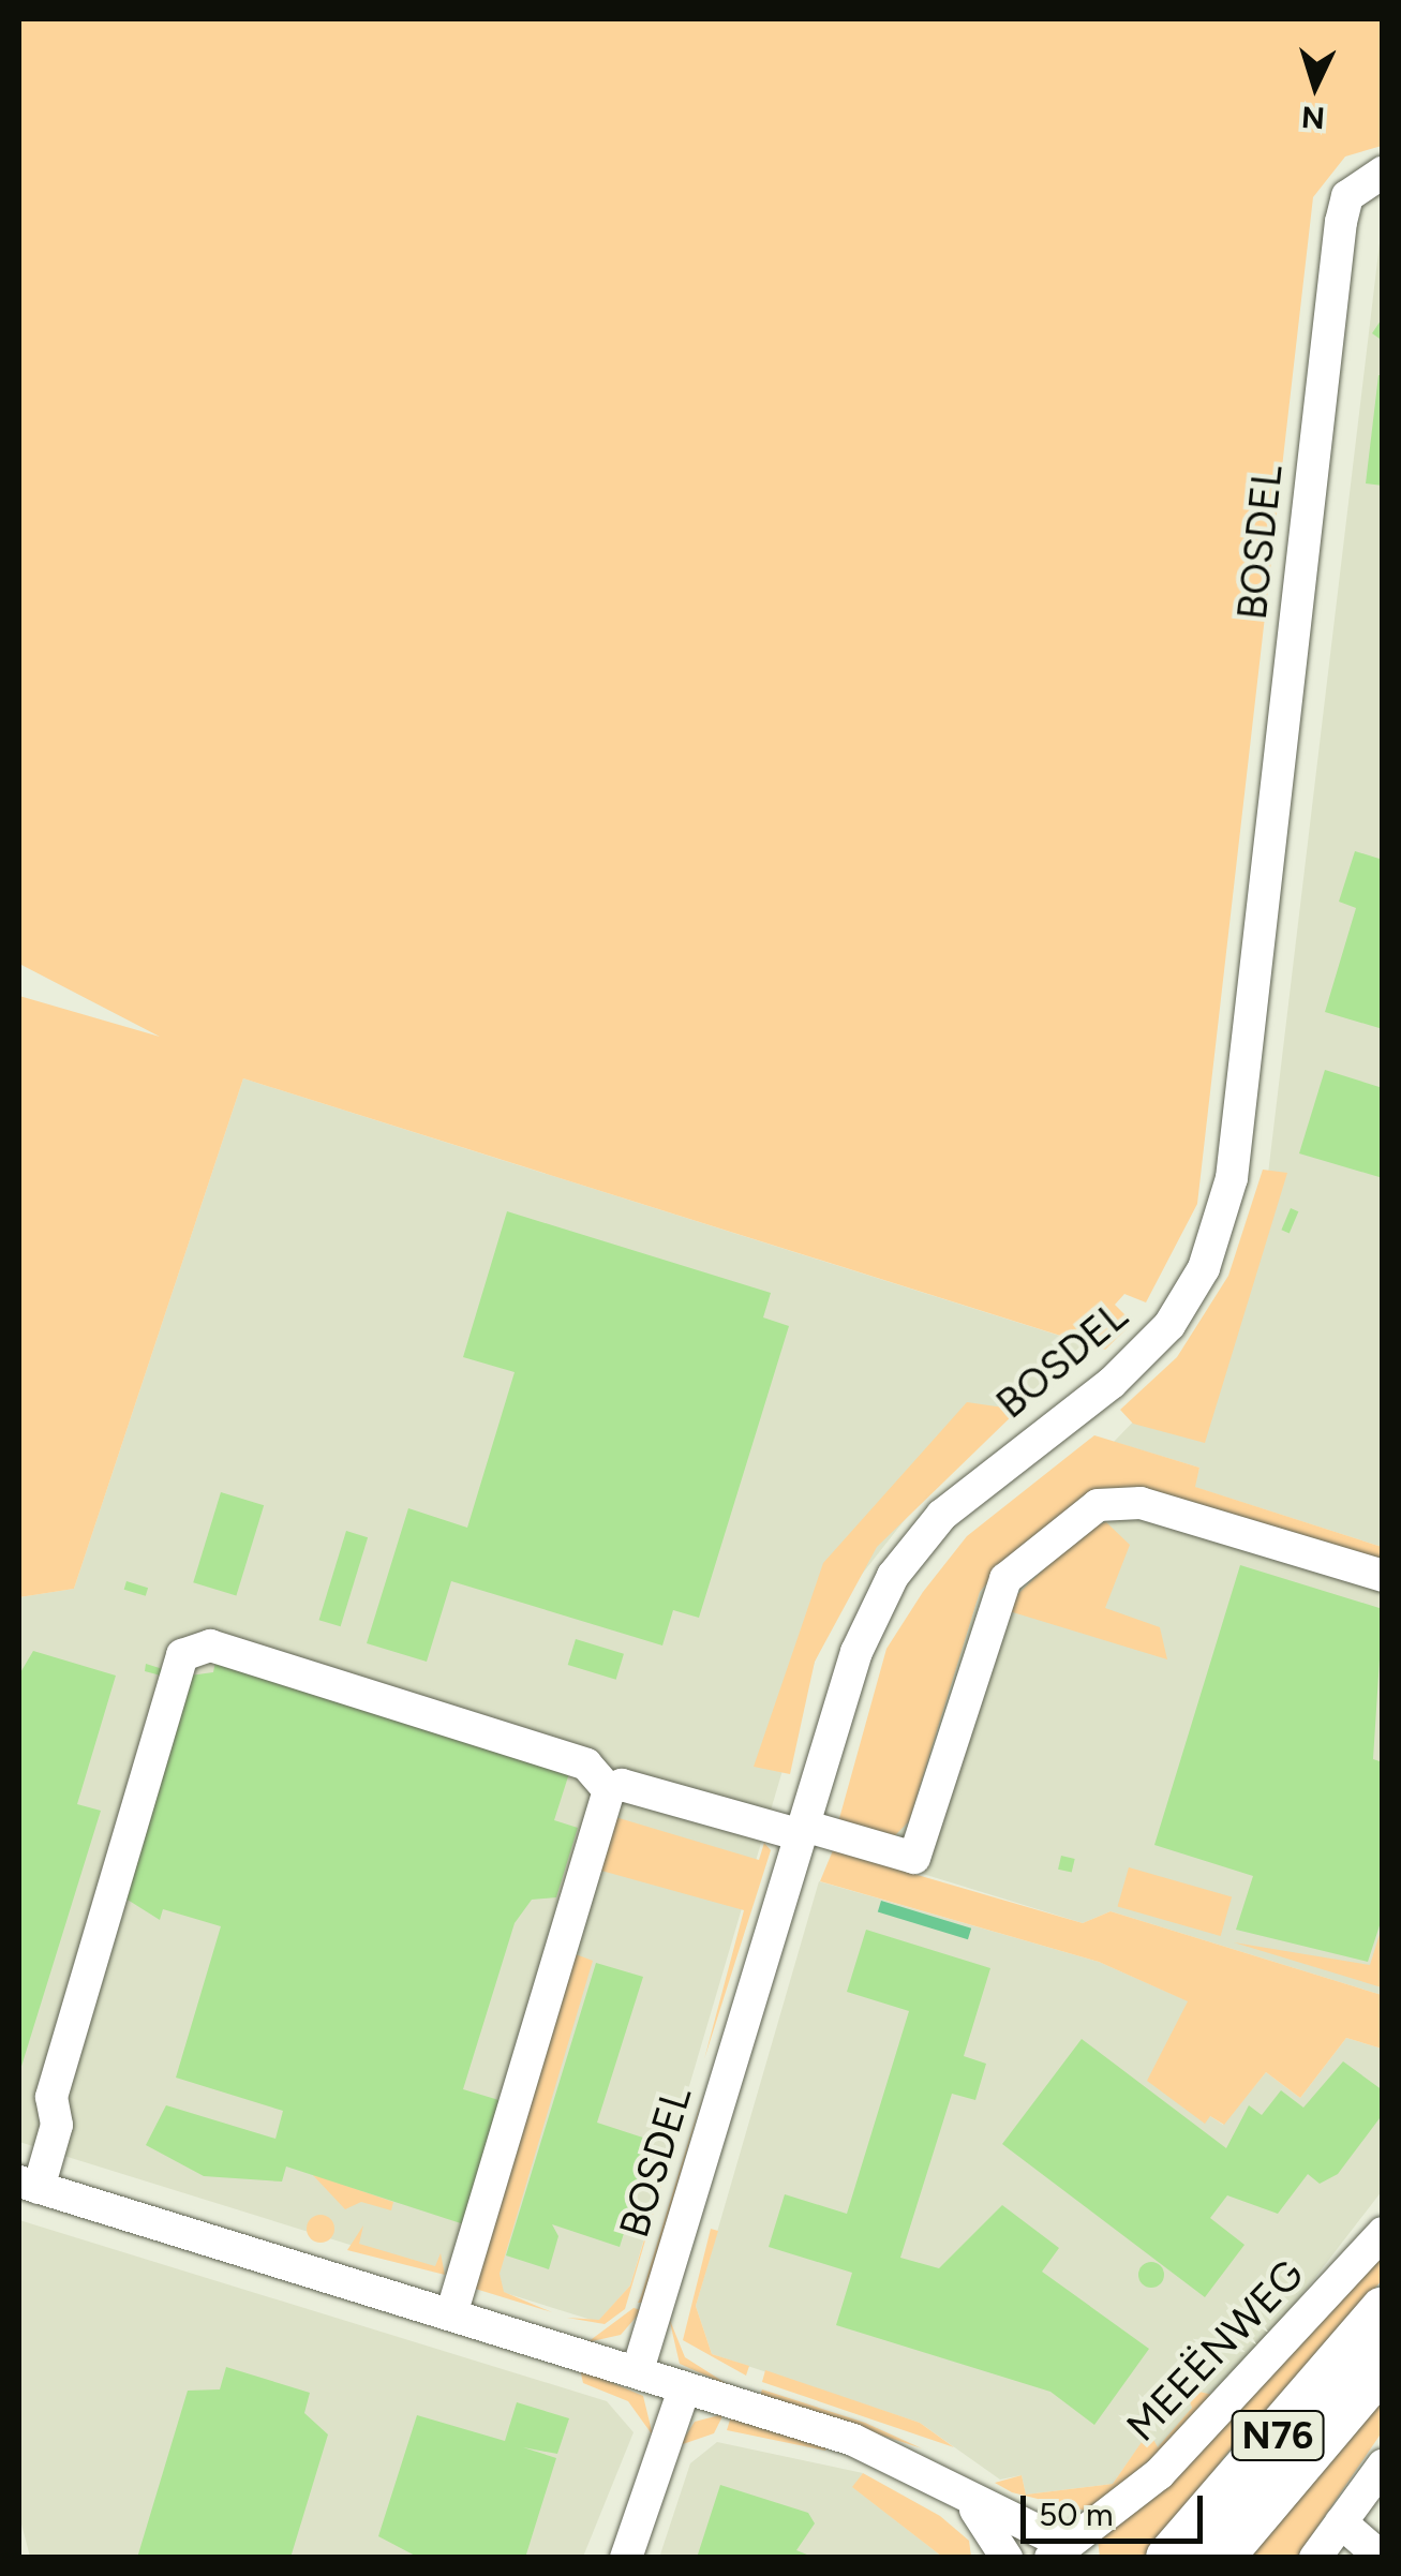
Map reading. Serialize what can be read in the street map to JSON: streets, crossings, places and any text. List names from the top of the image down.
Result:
{
  "streets": {
    "highway": ["N76"],
    "street": ["BOSDEL", "MEEËNWEG"]
  },
  "scale_bar": "50 m",
  "north": "bottom"
}
